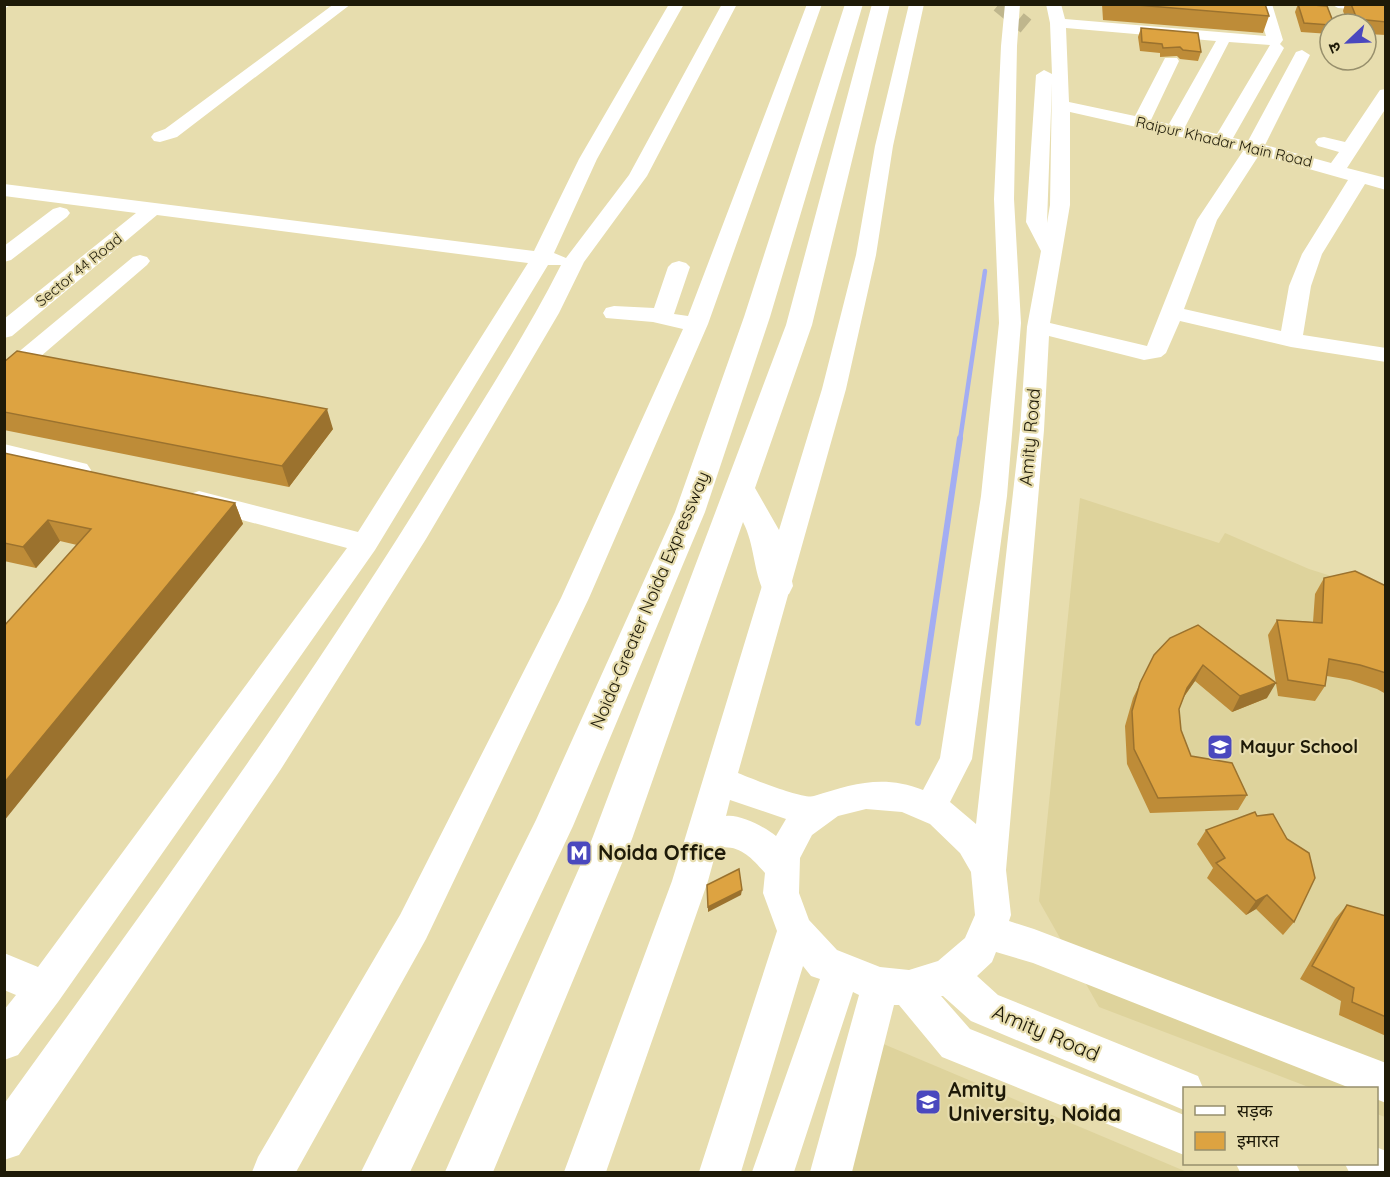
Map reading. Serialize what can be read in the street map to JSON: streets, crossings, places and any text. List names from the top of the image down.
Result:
{
  "streets": {
    "highway": ["Noida-Greater Noida Expressway"],
    "street": ["Raipur Khadar Main Road", "Sector 44 Road", "Amity Road"]
  },
  "crossings": [
    ["Raipur Khadar Main Road", "Amity Road"]
  ],
  "places": {
    "school or university": ["Mayur School", "Amity University, Noida"],
    "metro station": ["Noida Office"]
  },
  "legend": ["सड़क", "इमारत"],
  "north": "bottom left"
}
